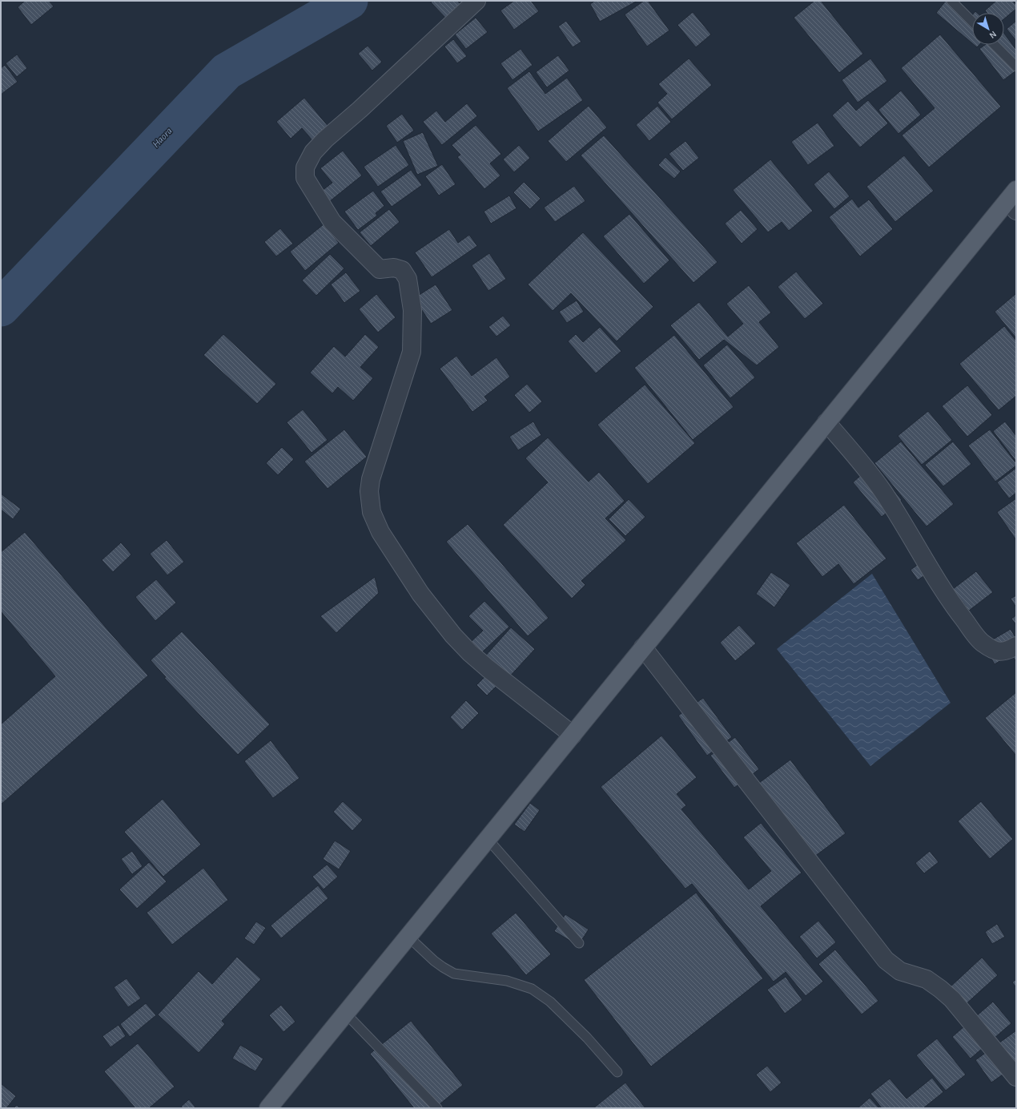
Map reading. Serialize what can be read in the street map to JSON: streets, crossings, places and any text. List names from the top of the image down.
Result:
{
  "water": ["Haora"],
  "north": "bottom right"
}
